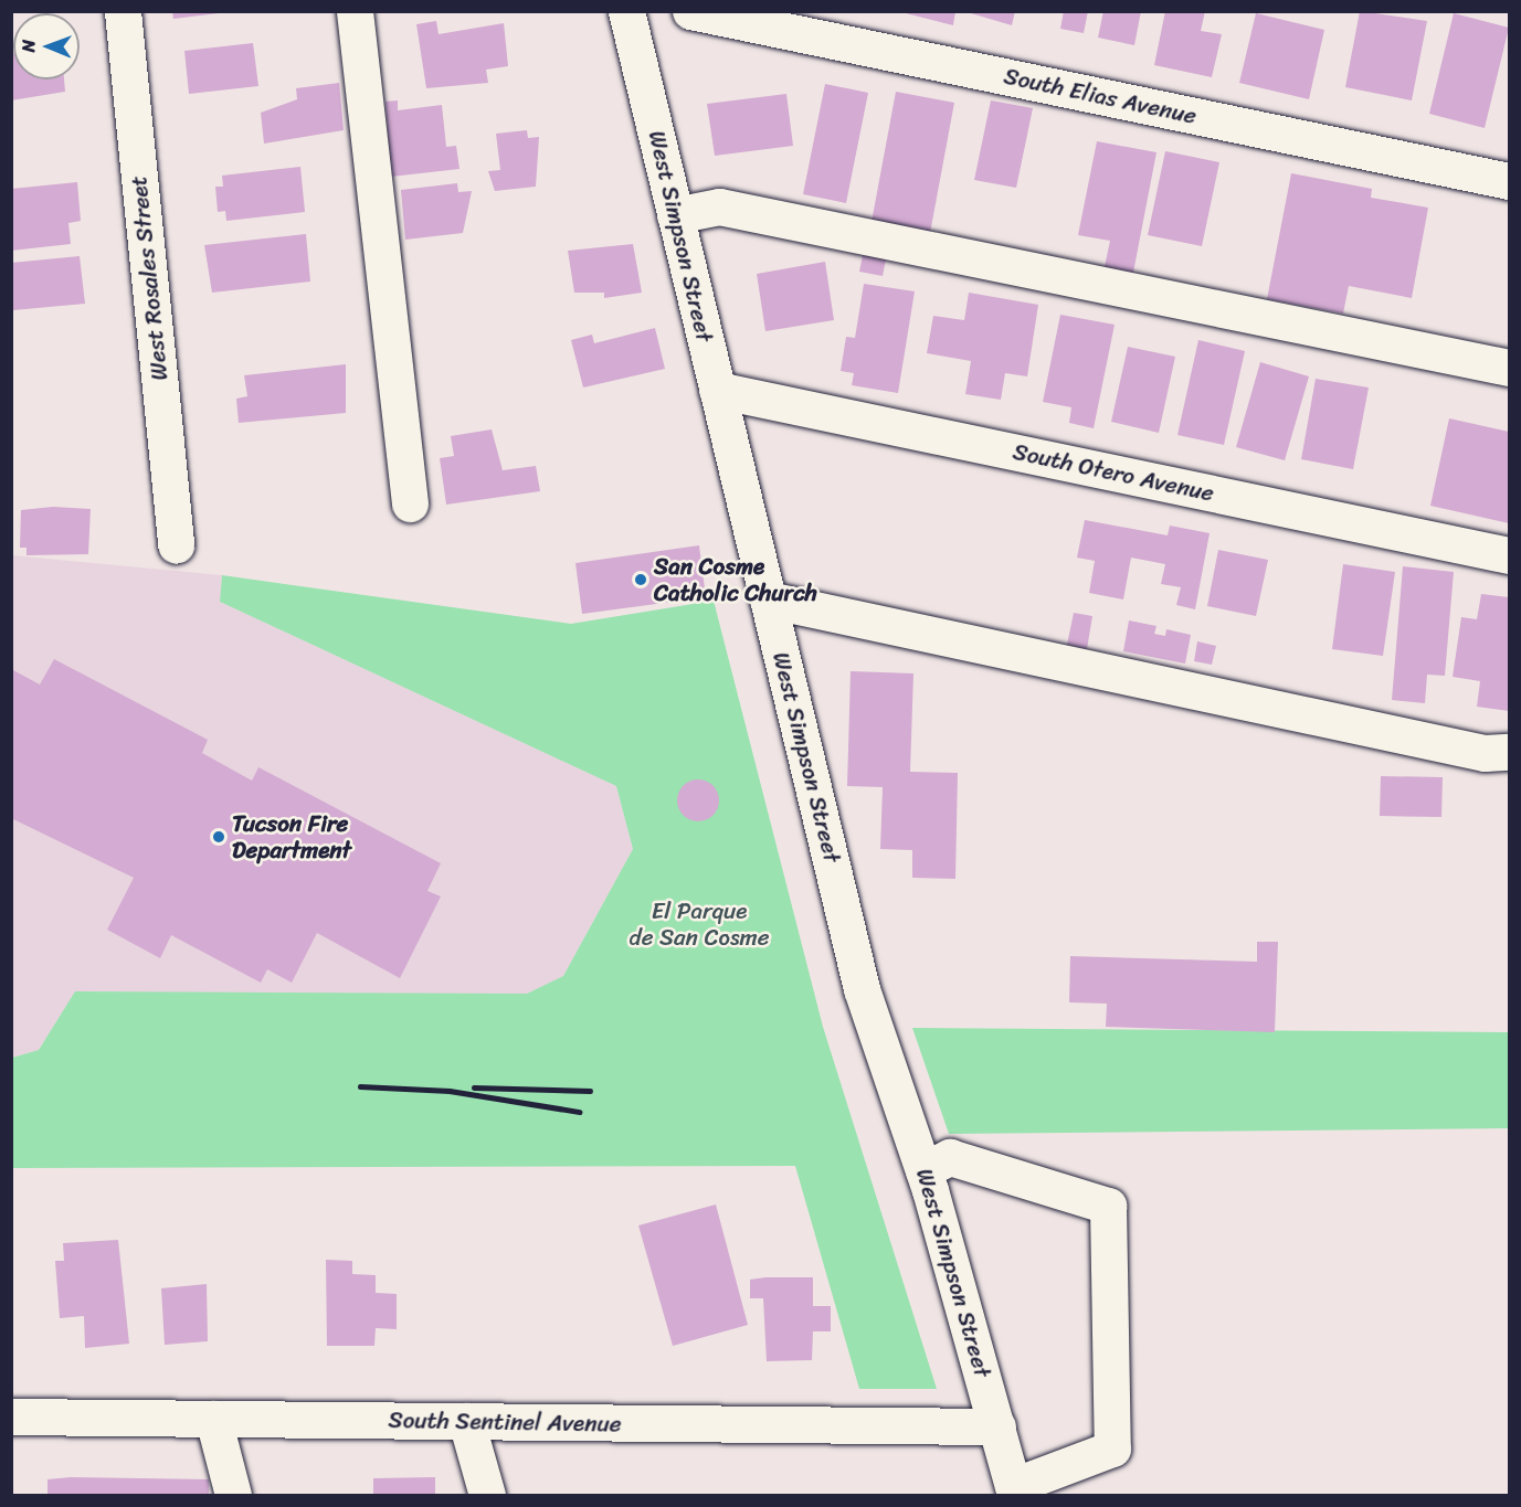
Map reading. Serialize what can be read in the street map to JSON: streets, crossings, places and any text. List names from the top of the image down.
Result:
{
  "streets": {
    "street": [
      "South Elias Avenue",
      "West Simpson Street",
      "West Rosales Street",
      "South Otero Avenue",
      "South Sentinel Avenue"
    ]
  },
  "crossings": [
    ["West Simpson Street", "South Otero Avenue"],
    ["West Simpson Street", "South Sentinel Avenue"]
  ],
  "parks": ["El Parque de San Cosme"],
  "places": ["San Cosme Catholic Church", "Tucson Fire Department"],
  "north": "left"
}
